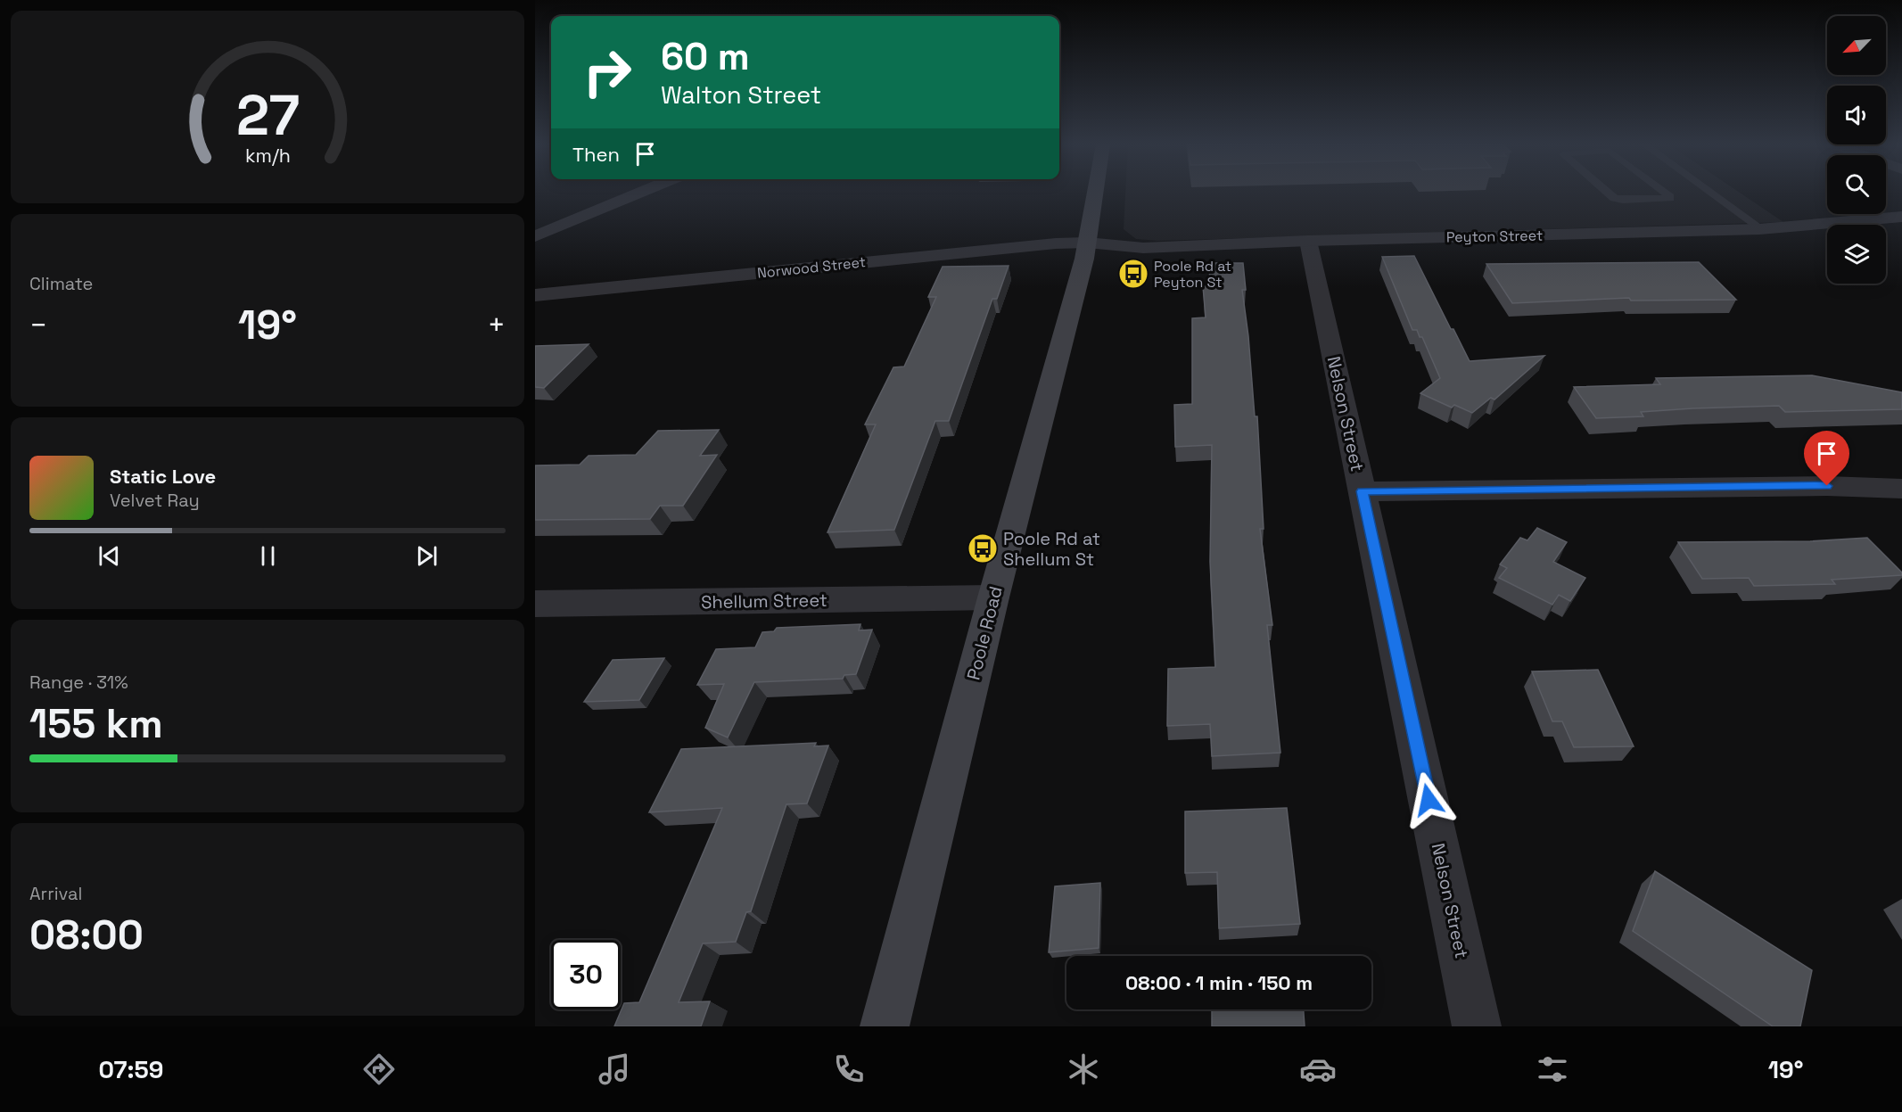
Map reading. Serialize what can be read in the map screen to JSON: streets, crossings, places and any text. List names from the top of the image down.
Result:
{
  "streets": {
    "main road": ["Poole Road"],
    "street": [
      "Peyton Street",
      "Norwood Street",
      "Nelson Street",
      "Shellum Street"
    ]
  },
  "crossings": [
    ["Peyton Street", "Norwood Street"],
    ["Peyton Street", "Nelson Street"],
    ["Peyton Street", "Poole Road"],
    ["Norwood Street", "Poole Road"],
    ["Shellum Street", "Poole Road"]
  ],
  "places": {
    "bus stop": ["Poole Rd at Peyton St", "Poole Rd at Shellum St"]
  },
  "north": "bottom left",
  "page": {
    "turn": ["60 m", "Walton Street"],
    "then": "Then",
    "tile": [
      "Climate",
      ["Range · 31%", "155 km"],
      ["Arrival", "08:00"]
    ],
    "heat": ["−", "19°", "+"],
    "song": ["Static Love", "Velvet Ray"],
    "limit": "30",
    "trip": "08:00 · 1 min · 150 m",
    "tabs": ["07:59", "19°"],
    "gauge": ["27", "km/h"]
  }
}
